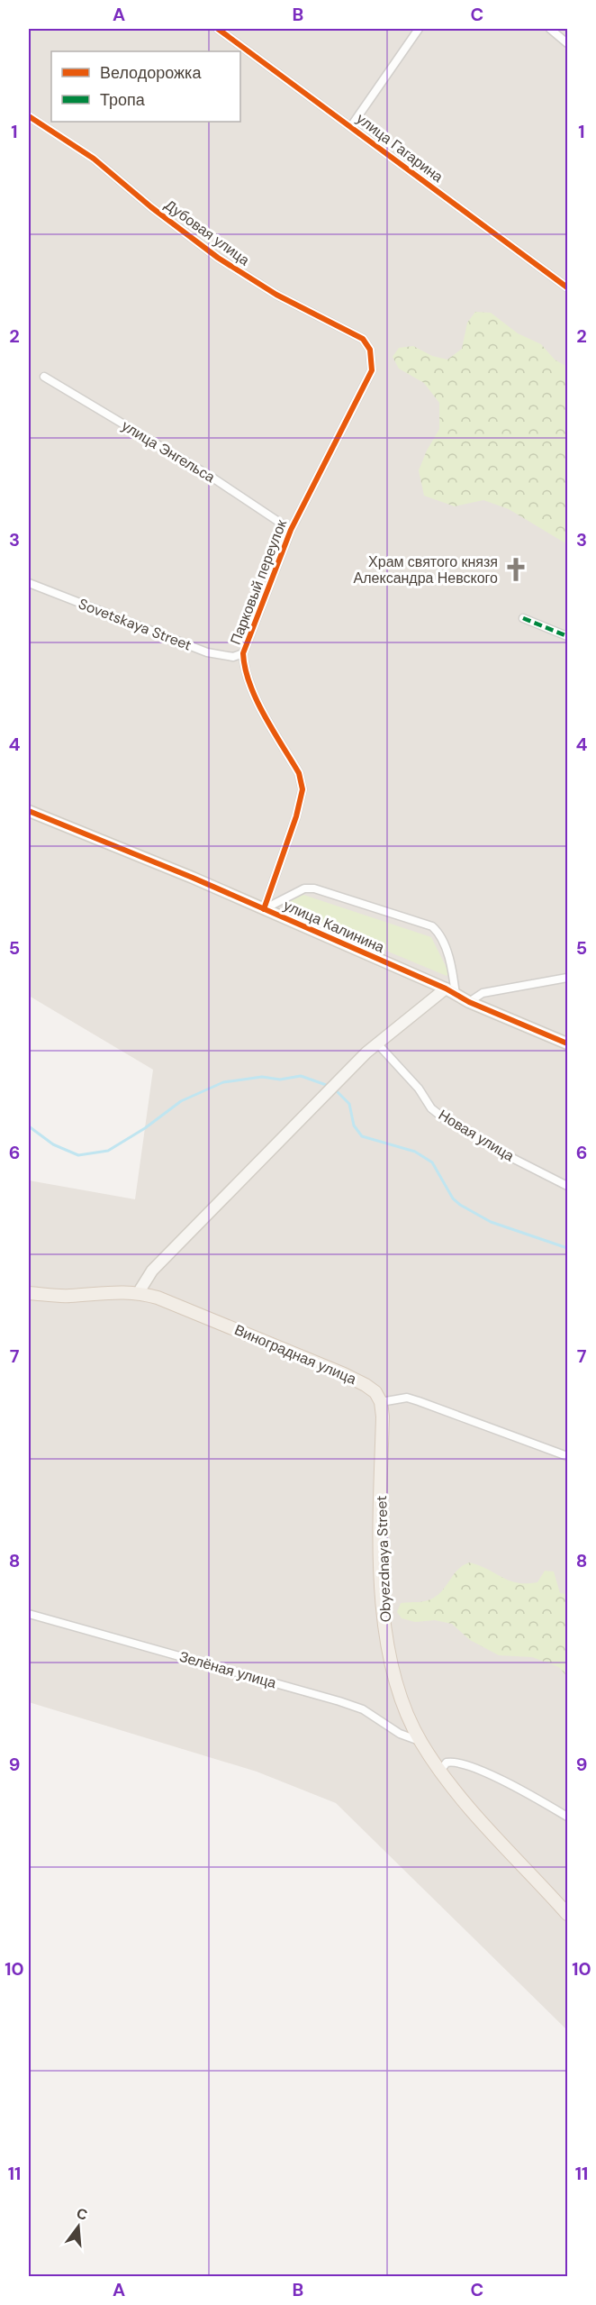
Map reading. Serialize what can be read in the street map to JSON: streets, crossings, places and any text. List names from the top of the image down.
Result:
{
  "streets": {
    "main road": ["Виноградная улица", "Obyezdnaya Street"],
    "street": [
      "улица Гагарина",
      "Дубовая улица",
      "улица Энгельса",
      "Парковый переулок",
      "Sovetskaya Street",
      "улица Калинина",
      "Новая улица",
      "Зелёная улица"
    ]
  },
  "crossings": [
    ["Дубовая улица", "Парковый переулок"],
    ["улица Энгельса", "Парковый переулок"],
    ["Парковый переулок", "Sovetskaya Street"],
    ["Парковый переулок", "улица Калинина"],
    ["Виноградная улица", "Obyezdnaya Street"],
    ["Obyezdnaya Street", "Зелёная улица"]
  ],
  "places": {
    "church": ["Храм святого князя Александра Невского"]
  },
  "legend": ["Велодорожка", "Тропа"],
  "north": "top",
  "grid": {
    "columns": ["A", "B", "C"],
    "rows": [
      "1",
      "2",
      "3",
      "4",
      "5",
      "6",
      "7",
      "8",
      "9",
      "10",
      "11"
    ]
  }
}
